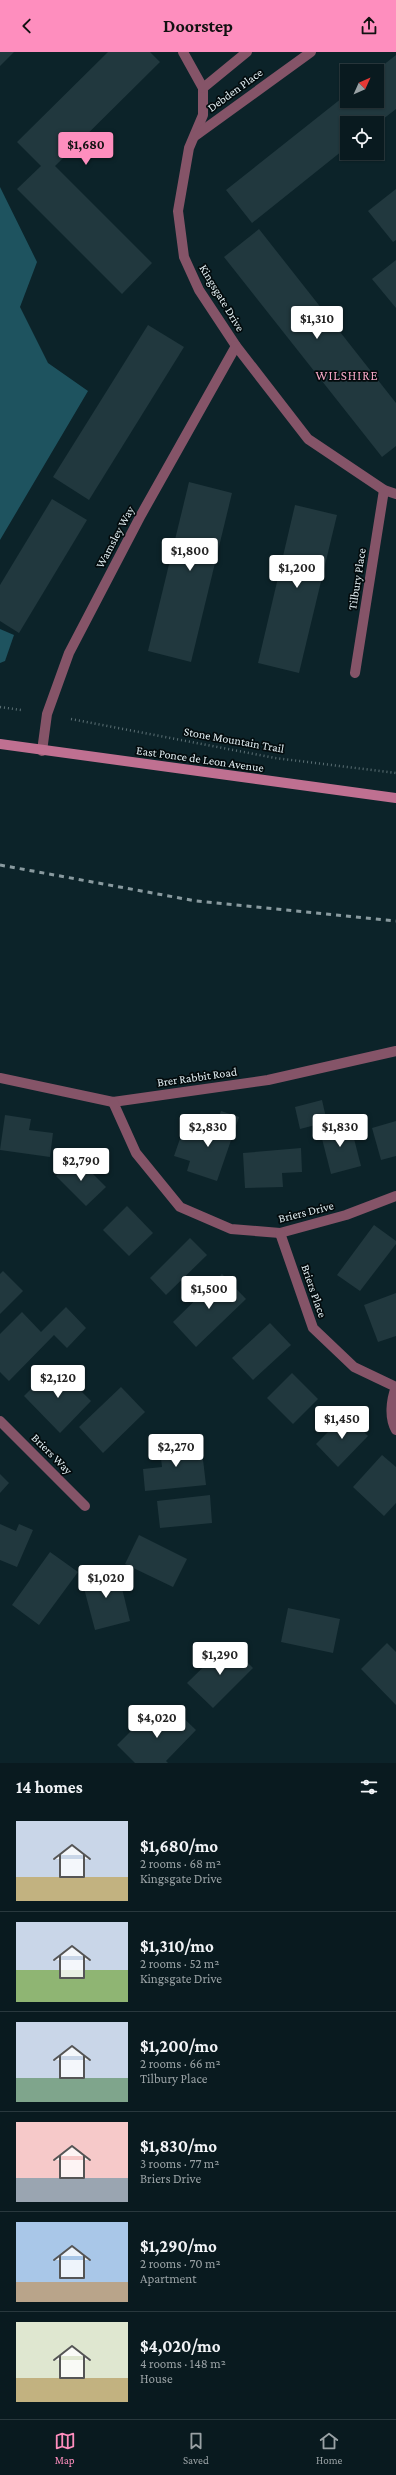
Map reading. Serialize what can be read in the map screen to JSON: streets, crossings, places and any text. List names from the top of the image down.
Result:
{
  "streets": {
    "main road": ["East Ponce de Leon Avenue"],
    "street": [
      "Debden Place",
      "Kingsgate Drive",
      "Wamsley Way",
      "Tilbury Place",
      "Brer Rabbit Road",
      "Briers Drive",
      "Briers Place",
      "Briers Way"
    ],
    "path": ["Stone Mountain Trail"]
  },
  "crossings": [
    ["Debden Place", "Kingsgate Drive"],
    ["Kingsgate Drive", "Wamsley Way"],
    ["Kingsgate Drive", "Tilbury Place"],
    ["Wamsley Way", "East Ponce de Leon Avenue"],
    ["Brer Rabbit Road", "Briers Drive"],
    ["Briers Drive", "Briers Place"]
  ],
  "districts": ["WILSHIRE"],
  "north": "top right",
  "page": {
    "header": "Doorstep",
    "price": [
      "$1,680",
      "$1,310",
      "$1,800",
      "$1,200",
      "$2,830",
      "$1,830",
      "$2,790",
      "$1,500",
      "$2,120",
      "$1,450",
      "$2,270",
      "$1,020",
      "$1,290",
      "$4,020"
    ],
    "heading": "14 homes",
    "list": [
      {
        "name": "$1,680/mo",
        "note": "2 rooms · 68 m² · Kingsgate Drive"
      },
      {
        "name": "$1,310/mo",
        "note": "2 rooms · 52 m² · Kingsgate Drive"
      },
      {
        "name": "$1,200/mo",
        "note": "2 rooms · 66 m² · Tilbury Place"
      },
      {
        "name": "$1,830/mo",
        "note": "3 rooms · 77 m² · Briers Drive"
      },
      {
        "name": "$1,290/mo",
        "note": "2 rooms · 70 m² · Apartment"
      },
      {
        "name": "$4,020/mo",
        "note": "4 rooms · 148 m² · House"
      }
    ],
    "tabs": ["Map", "Saved", "Home"]
  }
}
